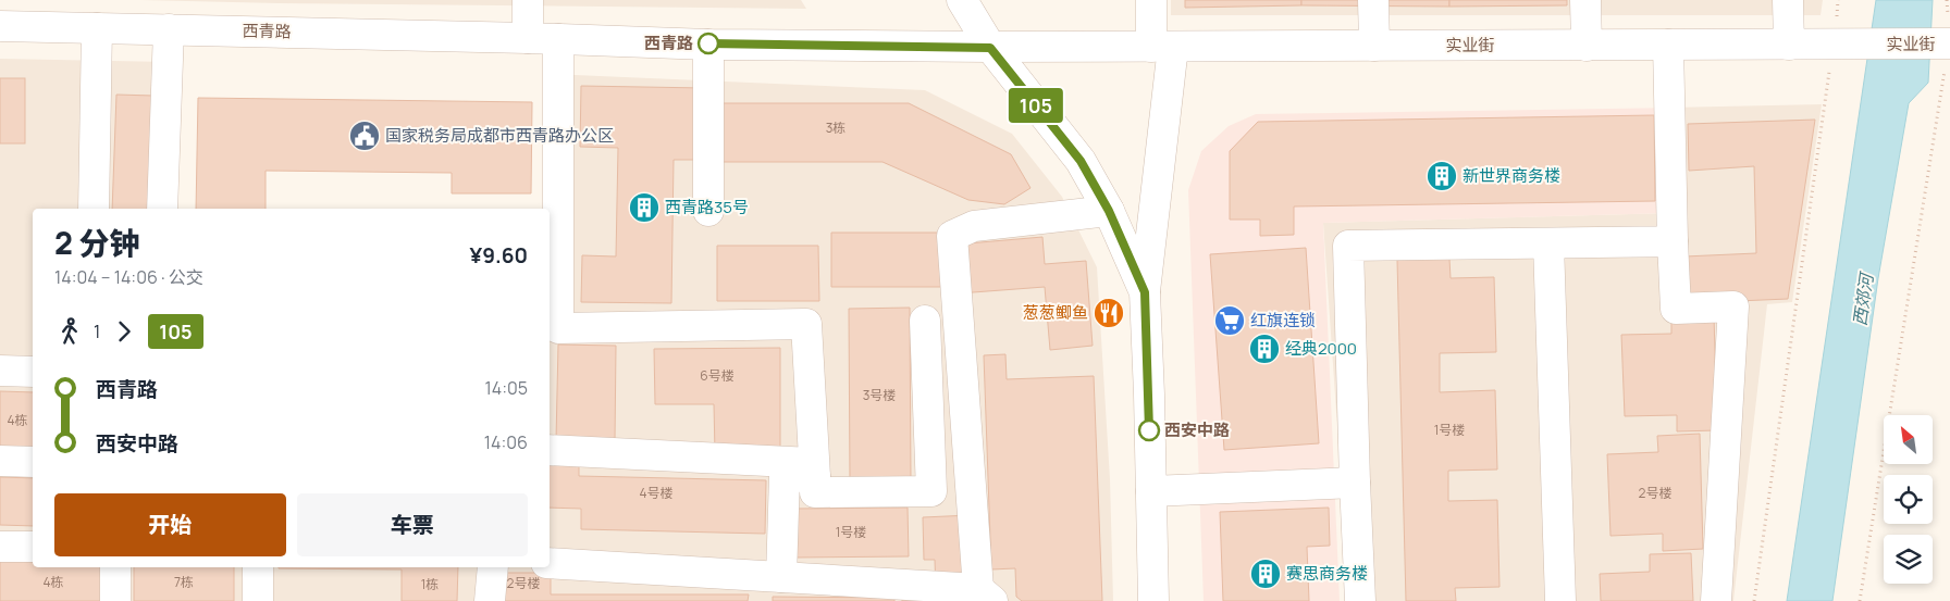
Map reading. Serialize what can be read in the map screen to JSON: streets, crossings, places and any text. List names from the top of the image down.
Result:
{
  "streets": {
    "street": ["西青路", "实业街"]
  },
  "crossings": [
    ["西青路", "实业街"]
  ],
  "water": ["西郊河"],
  "places": {
    "other": ["西青路", "西安中路"],
    "public building": ["国家税务局成都市西青路办公区"],
    "building": [
      "新世界商务楼",
      "西青路35号",
      "经典2000",
      "赛思商务楼"
    ],
    "restaurant": ["葱葱鲫鱼"],
    "supermarket": ["红旗连锁"]
  },
  "lines": ["bus line 105"],
  "house_numbers": [
    "3栋",
    "6号楼",
    "3号楼",
    "4栋",
    "1号楼",
    "4号楼",
    "2号楼",
    "1号楼",
    "4栋",
    "7栋",
    "2号楼",
    "1栋"
  ],
  "north": "top left",
  "page": {
    "on_map": "105",
    "heading": ["2 分钟", "14:04 – 14:06 · 公交", "¥9.60"],
    "legs": ["1", "105"],
    "list": [
      {
        "name": "西青路",
        "value": "14:05"
      },
      {
        "name": "西安中路",
        "value": "14:06"
      }
    ],
    "buttons": ["开始", "车票"]
  }
}
